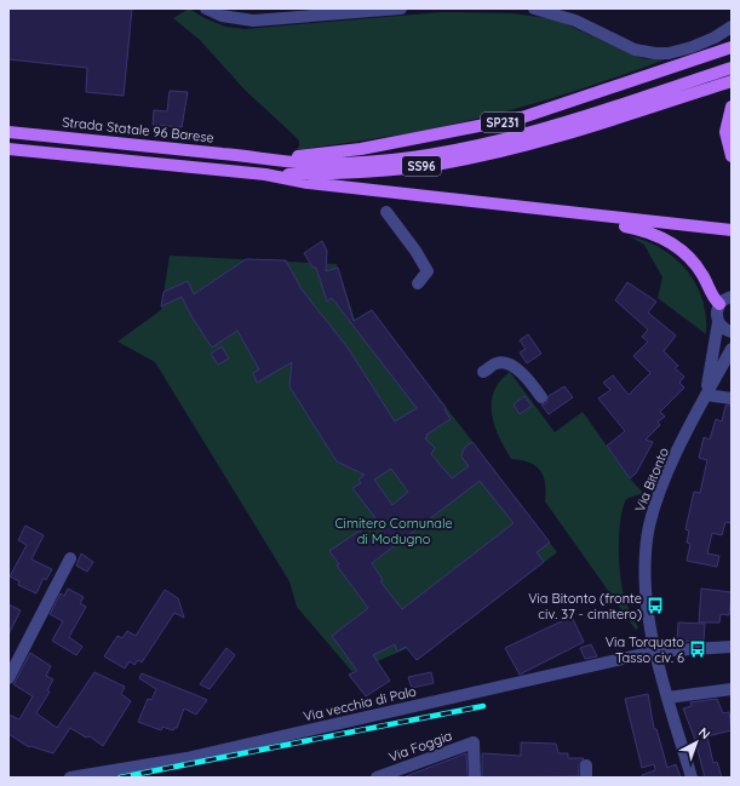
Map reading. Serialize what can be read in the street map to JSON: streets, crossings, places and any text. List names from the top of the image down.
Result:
{
  "streets": {
    "main road": ["SP231", "Strada Statale 96 Barese", "SS96"],
    "street": ["Via Bitonto", "Via vecchia di Palo", "Via Foggia"]
  },
  "crossings": [
    ["SP231", "Strada Statale 96 Barese"],
    ["SP231", "SS96"],
    ["Strada Statale 96 Barese", "SS96"],
    ["Via Bitonto", "Via vecchia di Palo"]
  ],
  "parks": ["Cimitero Comunale di Modugno"],
  "places": {
    "bus stop": ["Via Bitonto (fronte civ. 37 - cimitero)", "Via Torquato Tasso civ. 6"]
  },
  "north": "top right"
}
